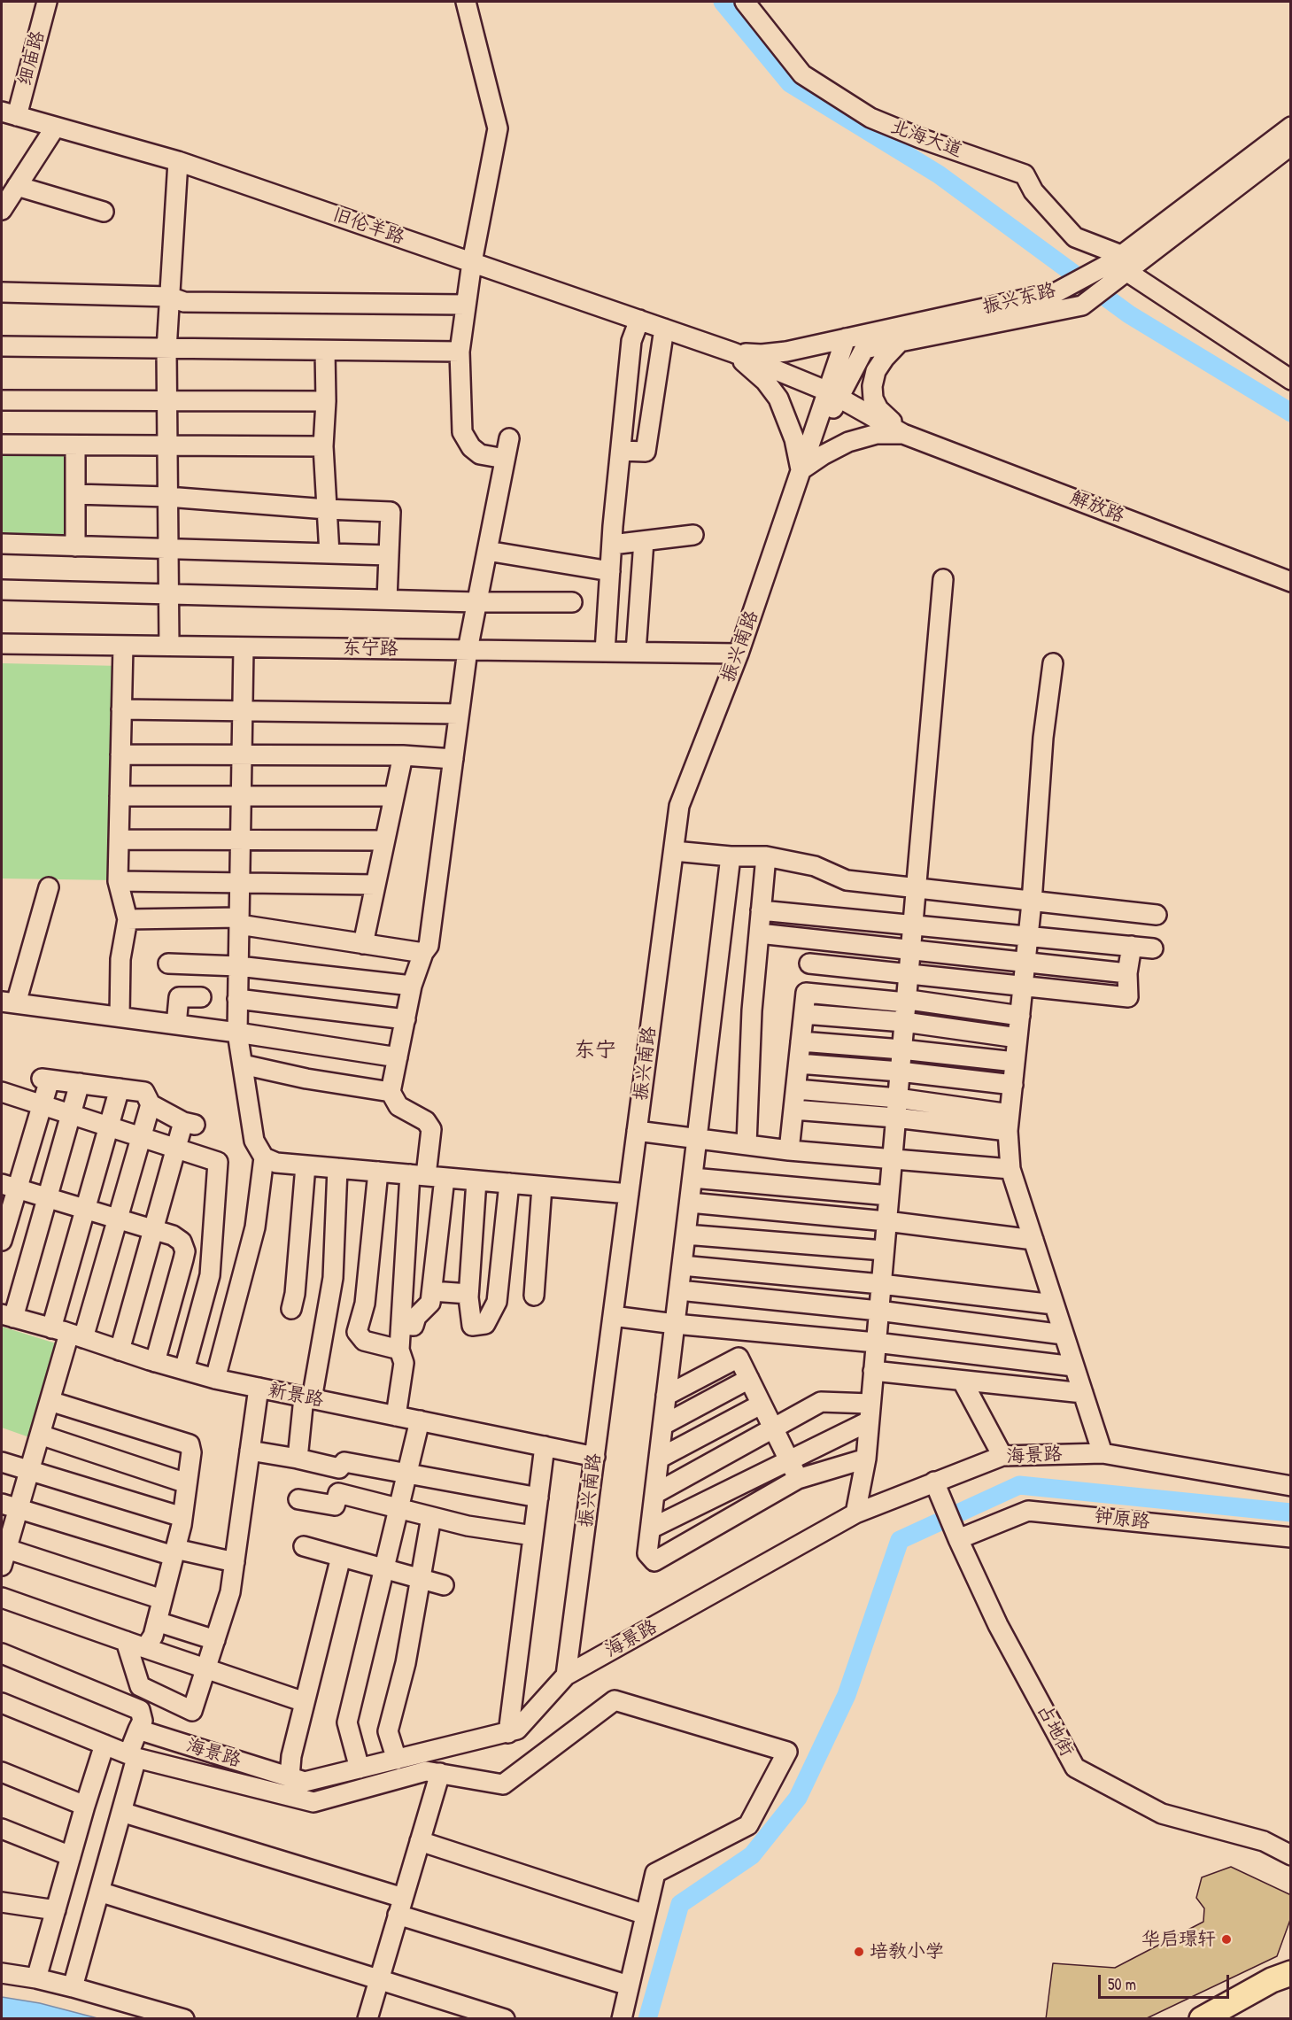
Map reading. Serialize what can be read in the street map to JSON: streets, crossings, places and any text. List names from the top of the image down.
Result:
{
  "streets": {
    "street": [
      "细庙路",
      "北海大道",
      "旧伦羊路",
      "振兴东路",
      "解放路",
      "振兴南路",
      "东宁路",
      "新景路",
      "海景路",
      "钟原路",
      "占地街"
    ]
  },
  "crossings": [
    ["细庙路", "旧伦羊路"],
    ["北海大道", "振兴东路"],
    ["旧伦羊路", "振兴东路"],
    ["振兴东路", "振兴南路"],
    ["振兴南路", "东宁路"],
    ["振兴南路", "新景路"],
    ["振兴南路", "海景路"],
    ["海景路", "占地街"],
    ["钟原路", "占地街"]
  ],
  "districts": ["东宁"],
  "places": ["华启璟轩", "培教小学"],
  "scale_bar": "50 m"
}
